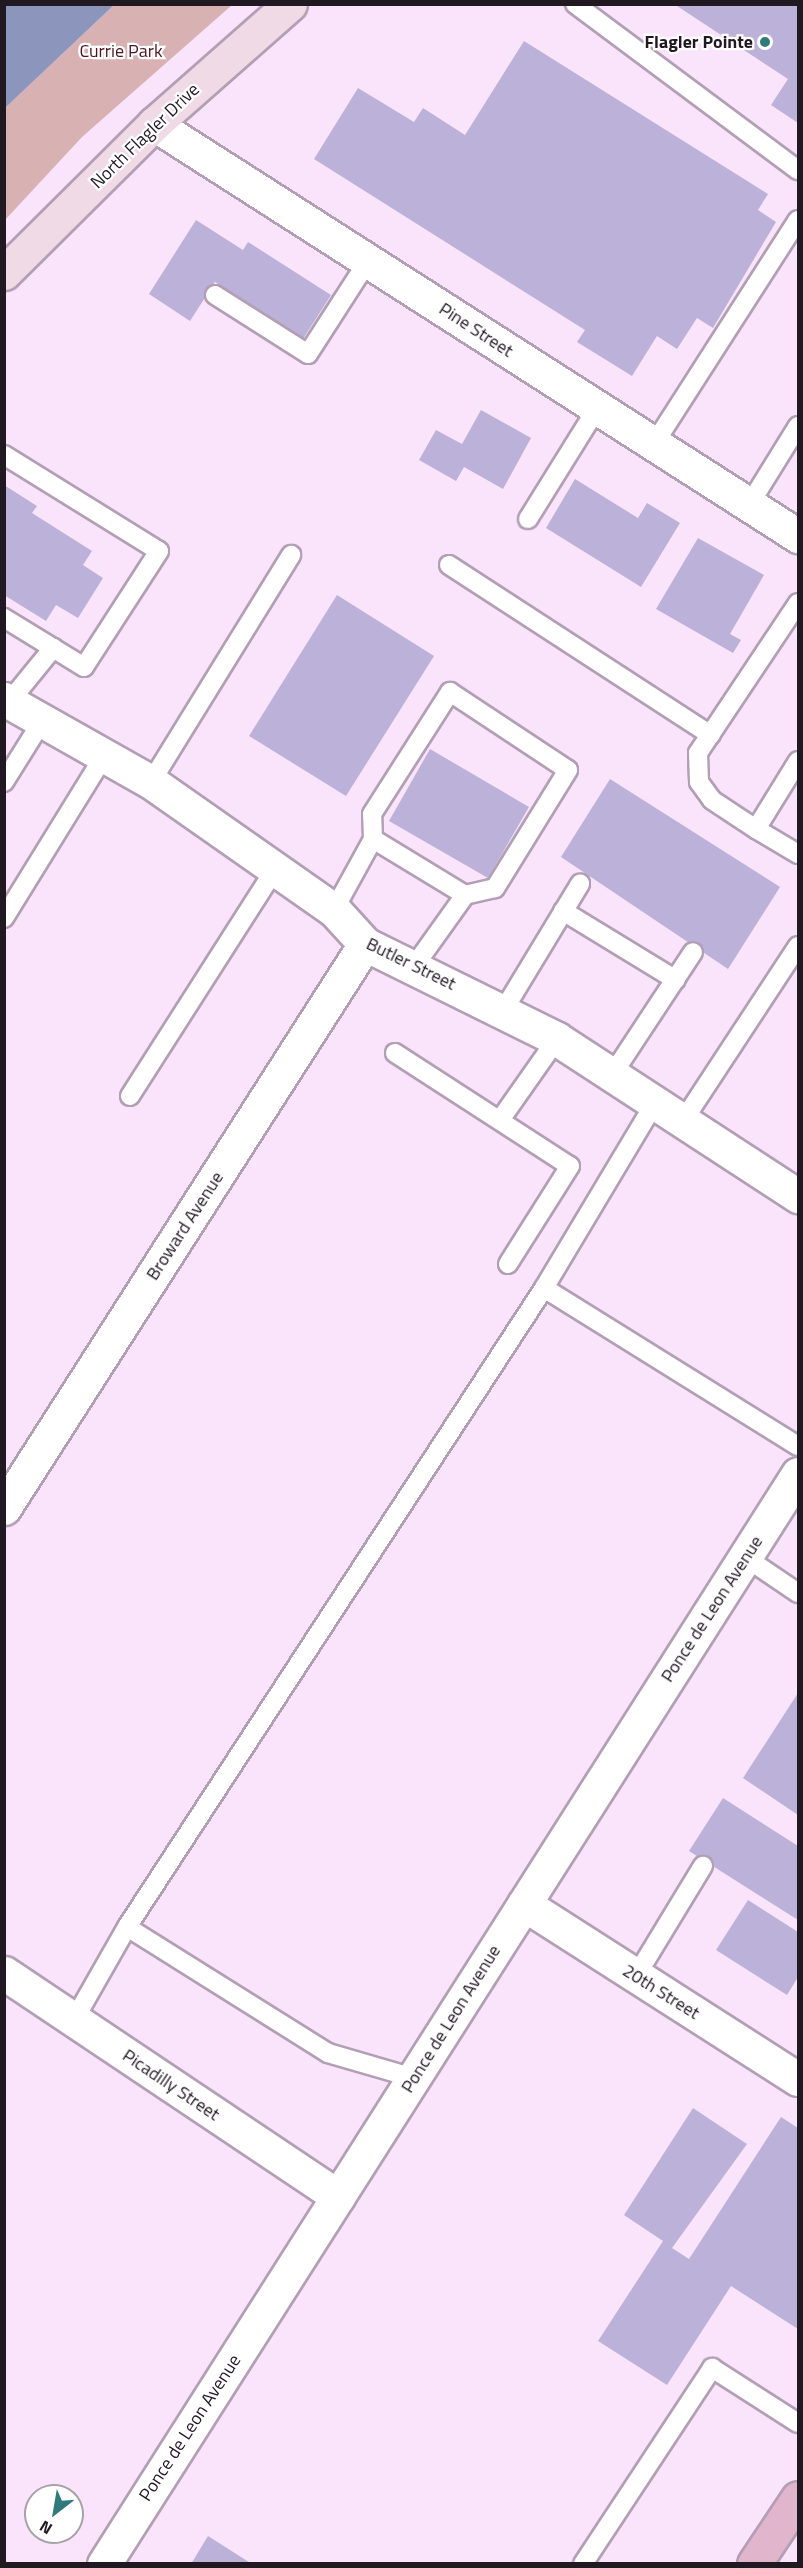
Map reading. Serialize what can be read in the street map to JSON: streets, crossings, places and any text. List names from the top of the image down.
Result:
{
  "streets": {
    "street": [
      "North Flagler Drive",
      "Pine Street",
      "Butler Street",
      "Broward Avenue",
      "Ponce de Leon Avenue",
      "20th Street",
      "Picadilly Street"
    ]
  },
  "crossings": [
    ["North Flagler Drive", "Pine Street"],
    ["Butler Street", "Broward Avenue"],
    ["Ponce de Leon Avenue", "20th Street"],
    ["Ponce de Leon Avenue", "Picadilly Street"]
  ],
  "parks": ["Currie Park"],
  "places": ["Flagler Pointe"],
  "north": "bottom left"
}
